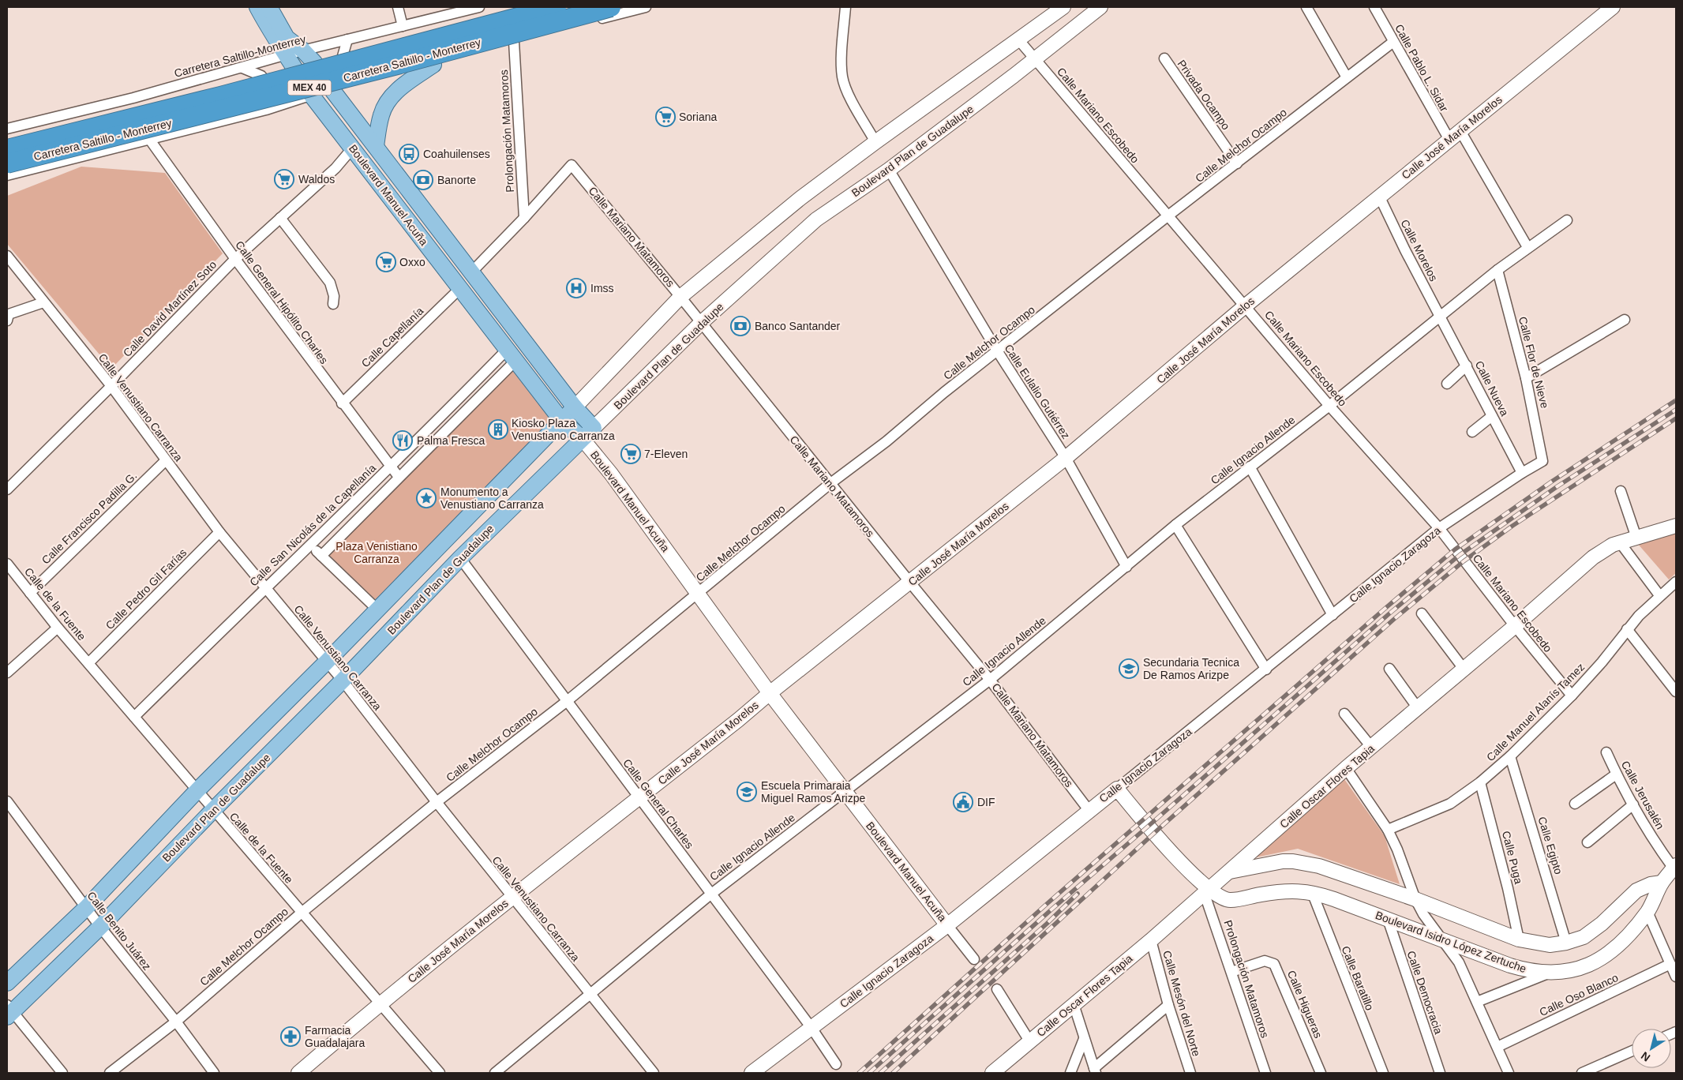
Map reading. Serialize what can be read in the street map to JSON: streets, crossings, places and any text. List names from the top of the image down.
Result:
{
  "streets": {
    "highway": ["Carretera Saltillo - Monterrey", "MEX 40"],
    "main road": ["Boulevard Plan de Guadalupe", "Boulevard Manuel Acuña"],
    "street": [
      "Carretera Saltillo-Monterrey",
      "Calle Pablo L. Sidar",
      "Privada Ocampo",
      "Calle Mariano Escobedo",
      "Prolongación Matamoros",
      "Calle José María Morelos",
      "Calle Melchor Ocampo",
      "Calle Mariano Matamoros",
      "Calle Morelos",
      "Calle General Hipólito Charles",
      "Calle David Martínez Soto",
      "Calle Capellanía",
      "Calle Flor de Nieve",
      "Calle Nueva",
      "Calle Eulalio Gutiérrez",
      "Calle Venustiano Carranza",
      "Calle Ignacio Allende",
      "Calle Francisco Padilla G.",
      "Calle San Nicolás de la Capellanía",
      "Calle Ignacio Zaragoza",
      "Calle Pedro Gil Farías",
      "Calle de la Fuente",
      "Calle Manuel Alanís Tamez",
      "Calle Oscar Flores Tapia",
      "Calle Jerusalén",
      "Calle General Charles",
      "Calle Egipto",
      "Calle Puga",
      "Calle Benito Juárez",
      "Boulevard Isidro López Zertuche",
      "Calle Baratillo",
      "Calle Democracia",
      "Calle Oso Blanco",
      "Calle Mesón del Norte",
      "Calle Higueras"
    ]
  },
  "crossings": [
    ["Carretera Saltillo-Monterrey", "Boulevard Manuel Acuña"],
    ["Calle Pablo L. Sidar", "Calle José María Morelos"],
    ["Calle Pablo L. Sidar", "Calle Melchor Ocampo"],
    ["Privada Ocampo", "Calle Melchor Ocampo"],
    ["Calle Mariano Escobedo", "Calle José María Morelos"],
    ["Calle Mariano Escobedo", "Calle Melchor Ocampo"],
    ["Calle Mariano Escobedo", "Boulevard Plan de Guadalupe"],
    ["Calle Mariano Escobedo", "Calle Ignacio Allende"],
    ["Calle Mariano Escobedo", "Calle Ignacio Zaragoza"],
    ["Calle Mariano Escobedo", "Calle Manuel Alanís Tamez"],
    ["Calle Mariano Escobedo", "Calle Oscar Flores Tapia"],
    ["Prolongación Matamoros", "Calle Mariano Matamoros"],
    ["Prolongación Matamoros", "Calle Oscar Flores Tapia"],
    ["Prolongación Matamoros", "Boulevard Isidro López Zertuche"],
    ["Prolongación Matamoros", "Calle Higueras"],
    ["Calle José María Morelos", "Boulevard Manuel Acuña"],
    ["Calle José María Morelos", "Calle Mariano Matamoros"],
    ["Calle José María Morelos", "Calle Morelos"],
    ["Calle José María Morelos", "Calle Eulalio Gutiérrez"],
    ["Calle José María Morelos", "Calle Venustiano Carranza"],
    ["Calle José María Morelos", "Calle de la Fuente"],
    ["Calle José María Morelos", "Calle General Charles"],
    ["Calle Melchor Ocampo", "Boulevard Manuel Acuña"],
    ["Calle Melchor Ocampo", "Calle Mariano Matamoros"],
    ["Calle Melchor Ocampo", "Calle Eulalio Gutiérrez"],
    ["Calle Melchor Ocampo", "Calle Venustiano Carranza"],
    ["Calle Melchor Ocampo", "Calle de la Fuente"],
    ["Calle Melchor Ocampo", "Calle General Charles"],
    ["Calle Melchor Ocampo", "Calle Benito Juárez"],
    ["Boulevard Plan de Guadalupe", "Boulevard Manuel Acuña"],
    ["Boulevard Plan de Guadalupe", "Calle Mariano Matamoros"],
    ["Boulevard Plan de Guadalupe", "Calle Eulalio Gutiérrez"],
    ["Boulevard Plan de Guadalupe", "Calle Venustiano Carranza"],
    ["Boulevard Plan de Guadalupe", "Calle de la Fuente"],
    ["Boulevard Plan de Guadalupe", "Calle General Charles"],
    ["Boulevard Plan de Guadalupe", "Calle Benito Juárez"],
    ["Boulevard Manuel Acuña", "Calle David Martínez Soto"],
    ["Boulevard Manuel Acuña", "Calle Capellanía"],
    ["Boulevard Manuel Acuña", "Calle Ignacio Allende"],
    ["Boulevard Manuel Acuña", "Calle San Nicolás de la Capellanía"],
    ["Boulevard Manuel Acuña", "Calle Ignacio Zaragoza"],
    ["Calle Mariano Matamoros", "Calle Ignacio Allende"],
    ["Calle Mariano Matamoros", "Calle Ignacio Zaragoza"],
    ["Calle Morelos", "Calle Nueva"],
    ["Calle Morelos", "Calle Ignacio Allende"],
    ["Calle General Hipólito Charles", "Calle David Martínez Soto"],
    ["Calle General Hipólito Charles", "Calle Capellanía"],
    ["Calle General Hipólito Charles", "Calle San Nicolás de la Capellanía"],
    ["Calle David Martínez Soto", "Calle Venustiano Carranza"],
    ["Calle Flor de Nieve", "Calle Ignacio Allende"],
    ["Calle Flor de Nieve", "Calle Ignacio Zaragoza"],
    ["Calle Nueva", "Calle Ignacio Allende"],
    ["Calle Nueva", "Calle Ignacio Zaragoza"],
    ["Calle Eulalio Gutiérrez", "Calle Ignacio Allende"],
    ["Calle Venustiano Carranza", "Calle Ignacio Allende"],
    ["Calle Venustiano Carranza", "Calle Francisco Padilla G."],
    ["Calle Venustiano Carranza", "Calle San Nicolás de la Capellanía"],
    ["Calle Venustiano Carranza", "Calle Pedro Gil Farías"],
    ["Calle Ignacio Allende", "Calle General Charles"],
    ["Calle Francisco Padilla G.", "Calle de la Fuente"],
    ["Calle San Nicolás de la Capellanía", "Calle de la Fuente"],
    ["Calle Ignacio Zaragoza", "Calle General Charles"],
    ["Calle Pedro Gil Farías", "Calle de la Fuente"],
    ["Calle Manuel Alanís Tamez", "Calle Egipto"],
    ["Calle Manuel Alanís Tamez", "Calle Puga"],
    ["Calle Oscar Flores Tapia", "Boulevard Isidro López Zertuche"],
    ["Calle Oscar Flores Tapia", "Calle Mesón del Norte"],
    ["Calle Jerusalén", "Boulevard Isidro López Zertuche"],
    ["Boulevard Isidro López Zertuche", "Calle Baratillo"],
    ["Boulevard Isidro López Zertuche", "Calle Democracia"]
  ],
  "parks": ["Plaza Venistiano Carranza"],
  "places": {
    "supermarket": [
      "Soriana",
      "Waldos",
      "Oxxo",
      "7-Eleven"
    ],
    "bus stop": ["Coahuilenses"],
    "bank": ["Banorte", "Banco Santander"],
    "hospital": ["Imss"],
    "building": ["Kiosko Plaza Venustiano Carranza"],
    "restaurant": ["Palma Fresca"],
    "place": ["Monumento a Venustiano Carranza"],
    "school or university": ["Secundaria Tecnica De Ramos Arizpe", "Escuela Primaraia Miguel Ramos Arizpe"],
    "public building": ["DIF"],
    "pharmacy": ["Farmacia Guadalajara"]
  },
  "north": "bottom left"
}
